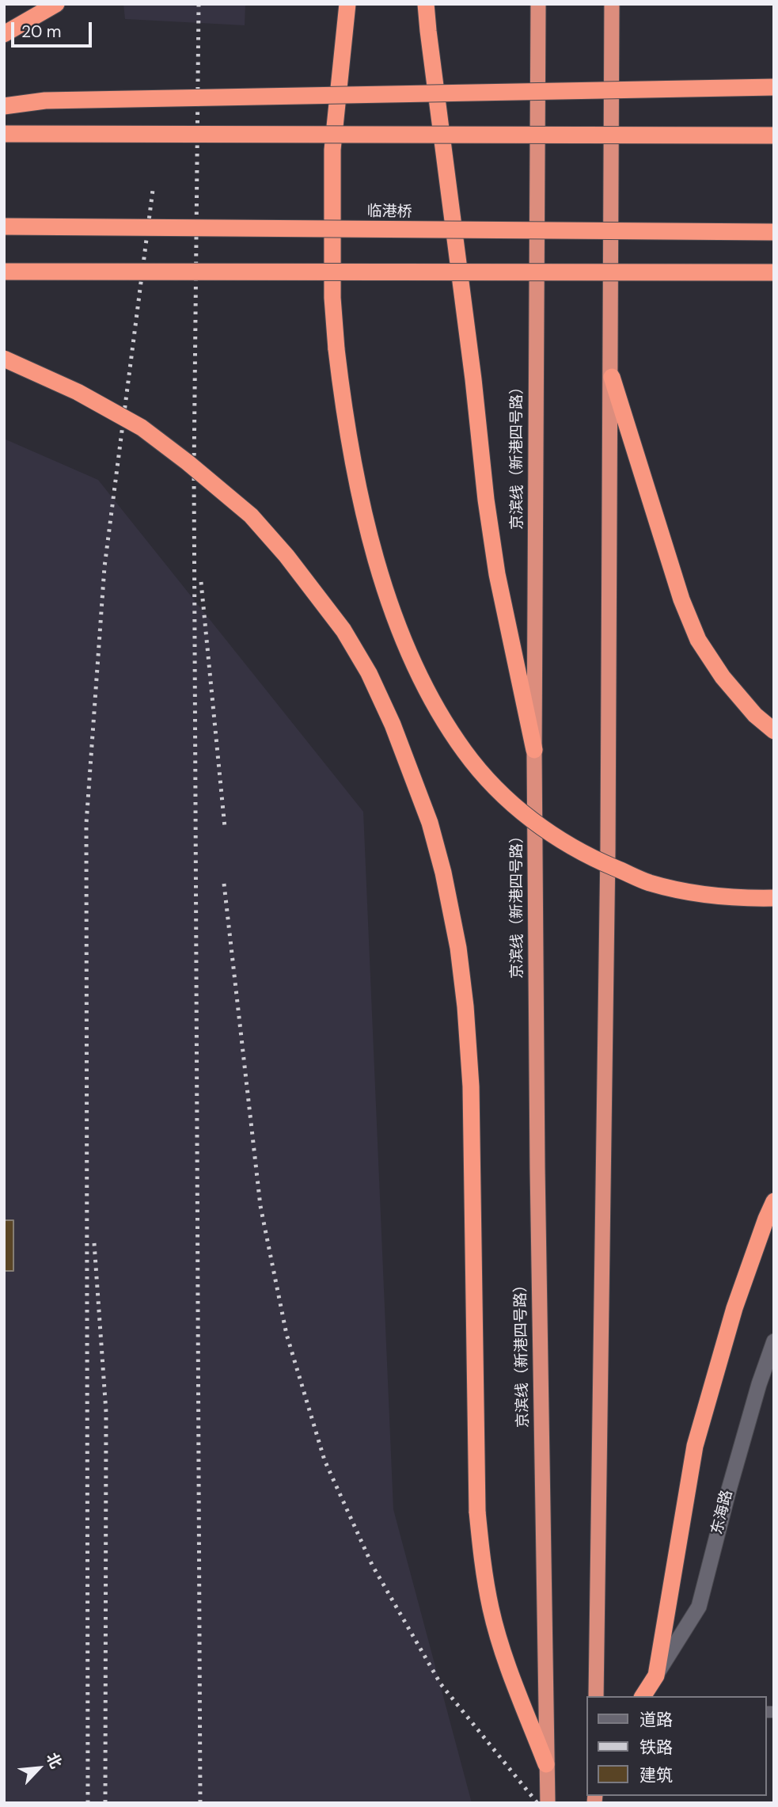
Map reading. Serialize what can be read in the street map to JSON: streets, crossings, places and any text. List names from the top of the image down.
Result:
{
  "streets": {
    "highway": ["临港桥", "京滨线（新港四号路）"],
    "street": ["东海路"]
  },
  "legend": ["道路", "铁路", "建筑"],
  "scale_bar": "20 m",
  "north": "top right"
}
